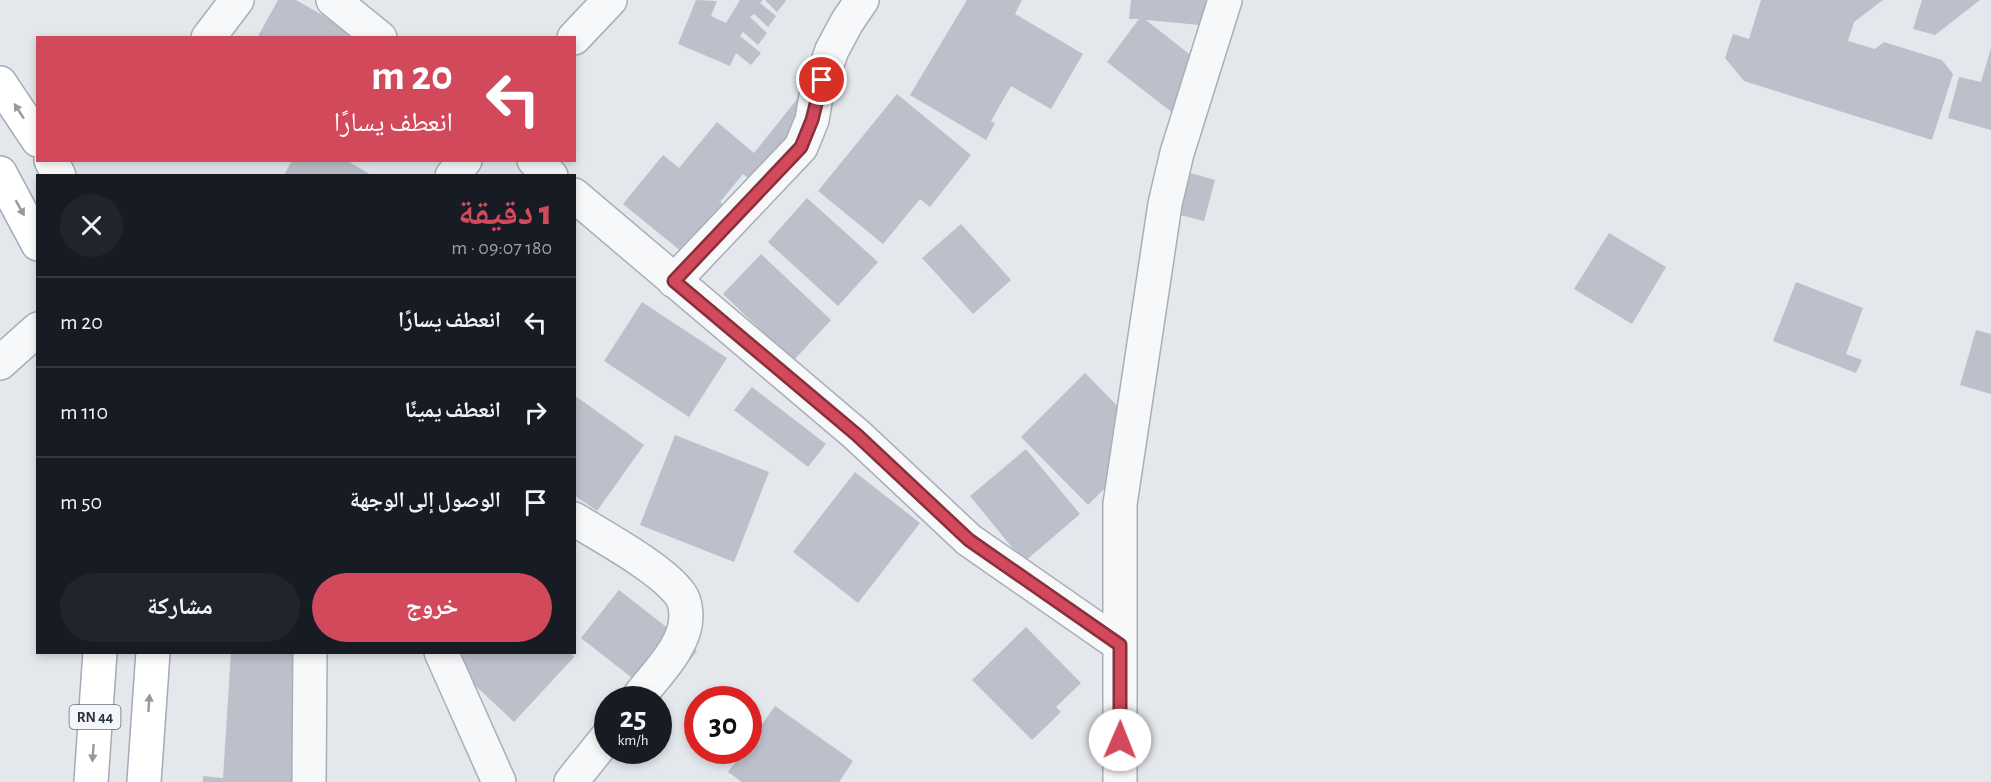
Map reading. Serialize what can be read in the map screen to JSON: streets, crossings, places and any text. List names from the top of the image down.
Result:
{
  "streets": {
    "main road": ["RN 44"]
  },
  "page": {
    "turn": ["20 m", "انعطف يسارًا"],
    "heading": ["1 دقيقة", "180 m · 09:07"],
    "list": [
      {
        "name": "انعطف يسارًا",
        "value": "20 m"
      },
      {
        "name": "انعطف يمينًا",
        "value": "110 m"
      },
      {
        "name": "الوصول إلى الوجهة",
        "value": "50 m"
      }
    ],
    "buttons": ["خروج", "مشاركة"],
    "speed": "25 km/h",
    "limit": "30"
  }
}
